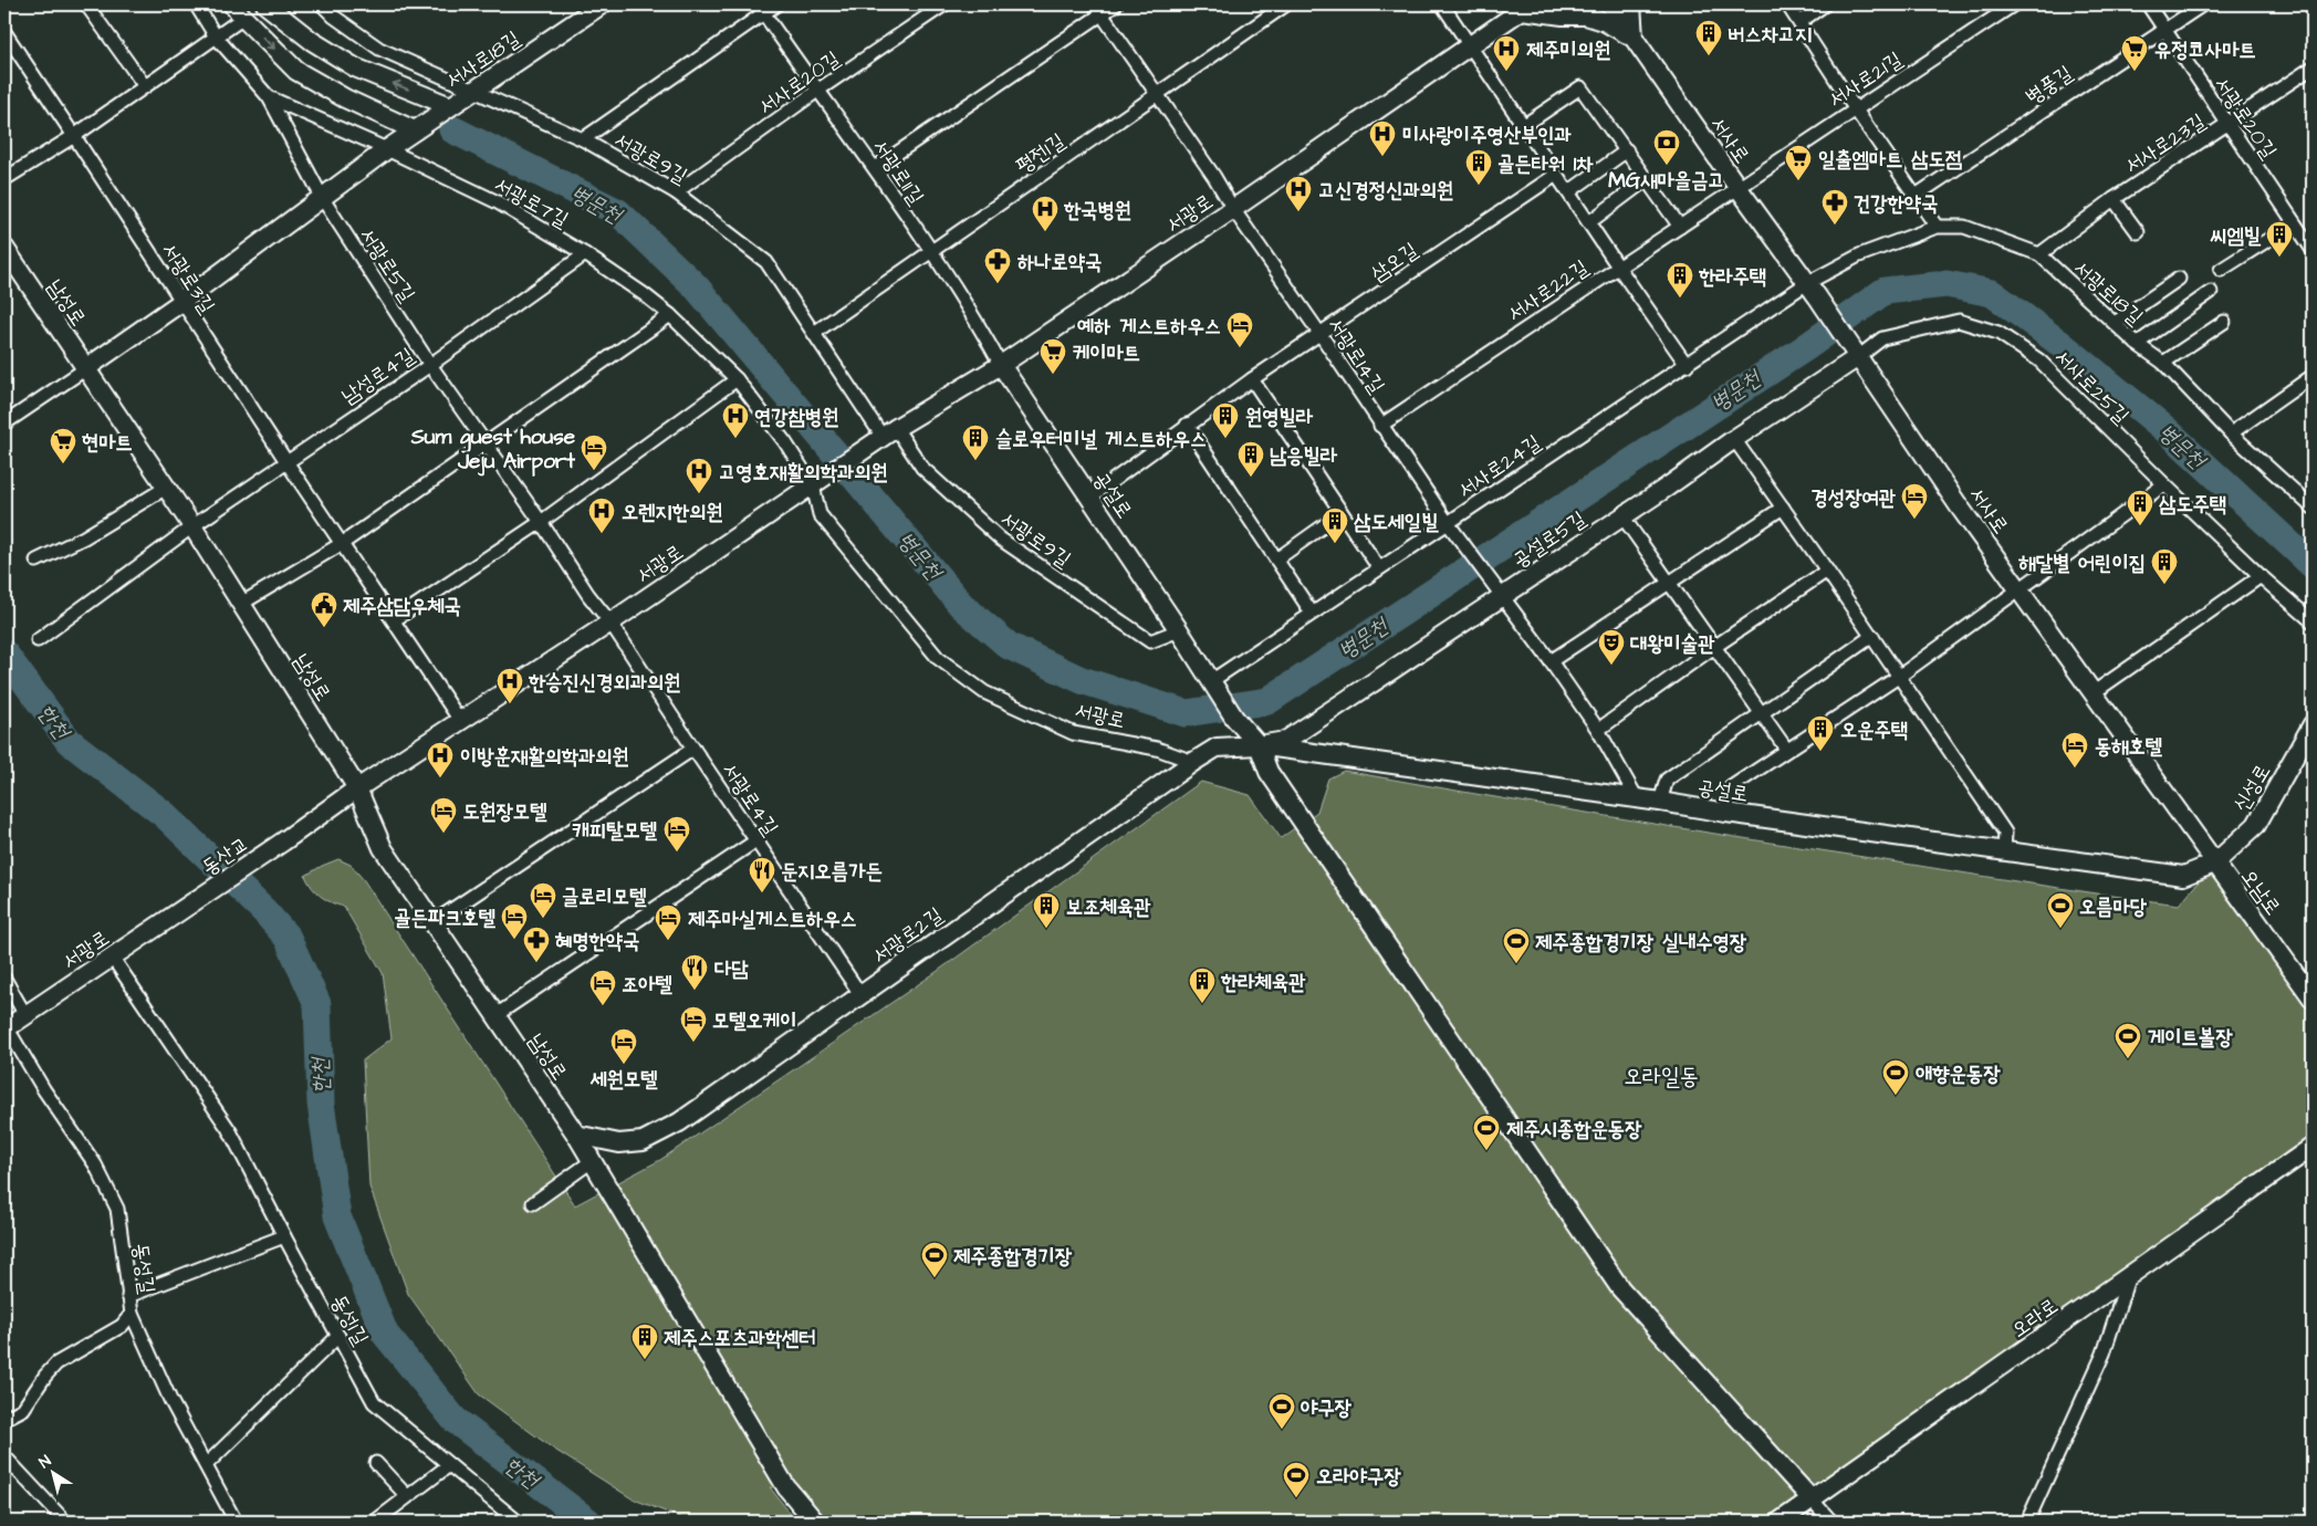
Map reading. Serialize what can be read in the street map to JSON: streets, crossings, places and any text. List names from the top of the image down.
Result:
{
  "streets": {
    "street": [
      "서사로18길",
      "서사로21길",
      "서사로20길",
      "병풍길",
      "서광로20길",
      "서사로",
      "서사로23길",
      "평전1길",
      "서광로9길",
      "서광로11길",
      "서광로7길",
      "서광로",
      "삼오길",
      "서광로5길",
      "서광로3길",
      "서사로22길",
      "서광로18길",
      "남성로",
      "서광로14길",
      "남성로4길",
      "서사로25길",
      "서사로24길",
      "공설로",
      "공설로5길",
      "신성로",
      "서광로4길",
      "동산교",
      "오남로",
      "서광로2길",
      "동성길",
      "오라로",
      "동성1길"
    ]
  },
  "crossings": [
    ["서사로18길", "서광로9길"],
    ["서사로18길", "서광로7길"],
    ["서사로21길", "서사로"],
    ["서사로21길", "서사로22길"],
    ["서사로20길", "서광로9길"],
    ["서사로20길", "서광로11길"],
    ["병풍길", "서광로20길"],
    ["서광로20길", "서사로23길"],
    ["서사로", "서사로22길"],
    ["서사로", "서광로18길"],
    ["서사로", "서사로25길"],
    ["서사로", "서사로24길"],
    ["서사로", "공설로"],
    ["서사로", "공설로5길"],
    ["서사로", "신성로"],
    ["서사로", "오남로"],
    ["서사로23길", "서광로18길"],
    ["평전1길", "서광로9길"],
    ["평전1길", "서광로11길"],
    ["평전1길", "서광로14길"],
    ["서광로9길", "서광로"],
    ["서광로9길", "공설로"],
    ["서광로11길", "서광로"],
    ["서광로11길", "공설로"],
    ["서광로7길", "서광로"],
    ["서광로7길", "서광로5길"],
    ["서광로7길", "남성로4길"],
    ["서광로", "서광로5길"],
    ["서광로", "서광로3길"],
    ["서광로", "남성로"],
    ["서광로", "서광로14길"],
    ["서광로", "공설로"],
    ["서광로", "서광로4길"],
    ["서광로", "동산교"],
    ["서광로", "서광로2길"],
    ["서광로", "동성길"],
    ["서광로", "동성1길"],
    ["삼오길", "서광로14길"],
    ["삼오길", "공설로"],
    ["서광로5길", "남성로4길"],
    ["서광로5길", "서광로4길"],
    ["서광로3길", "남성로4길"],
    ["서사로22길", "서광로14길"],
    ["서광로18길", "서사로24길"],
    ["남성로", "남성로4길"],
    ["남성로", "서광로2길"],
    ["서광로14길", "서사로24길"],
    ["서광로14길", "공설로"],
    ["서광로14길", "공설로5길"],
    ["서사로25길", "공설로5길"],
    ["서사로24길", "공설로"],
    ["공설로", "공설로5길"],
    ["공설로", "신성로"],
    ["공설로", "오남로"],
    ["공설로", "서광로2길"],
    ["공설로5길", "서광로2길"],
    ["신성로", "오남로"],
    ["서광로4길", "서광로2길"]
  ],
  "districts": ["오라일동"],
  "water": ["병문천", "한천"],
  "places": {
    "building": [
      "버스차고지",
      "골든타워 1차",
      "씨엠빌",
      "한라주택",
      "원영빌라",
      "슬로우터미널 게스트하우스",
      "남응빌라",
      "삼도주택",
      "삼도세일빌",
      "해달별 어린이집",
      "오운주택",
      "보조체육관",
      "한라체육관",
      "제주스포츠과학센터"
    ],
    "hospital": [
      "제주미의원",
      "미사랑이주영산부인과",
      "고신경정신과의원",
      "한국병원",
      "연강참병원",
      "고영호재활의학과의원",
      "오렌지한의원",
      "한승진신경외과의원",
      "이방훈재활의학과의원"
    ],
    "supermarket": [
      "유정코사마트",
      "일출엠마트 삼도점",
      "케이마트",
      "현마트"
    ],
    "bank": ["MG새마을금고"],
    "pharmacy": ["건강한약국", "하나로약국", "혜명한약국"],
    "hotel": [
      "예하 게스트하우스",
      "Sum guest house Jeju Airport",
      "경성장여관",
      "동해호텔",
      "도원장모텔",
      "캐피탈모텔",
      "글로리모텔",
      "골든파크호텔",
      "제주마실게스트하우스",
      "조아텔",
      "모텔오케이",
      "세원모텔"
    ],
    "public building": ["제주삼담우체국"],
    "theatre": ["대왕미술관"],
    "restaurant": ["둔지오름가든", "다담"],
    "sports": [
      "오름마당",
      "제주종합경기장 실내수영장",
      "게이트볼장",
      "애향운동장",
      "제주시종합운동장",
      "제주종합경기장",
      "야구장",
      "오라야구장"
    ]
  },
  "north": "top left"
}
